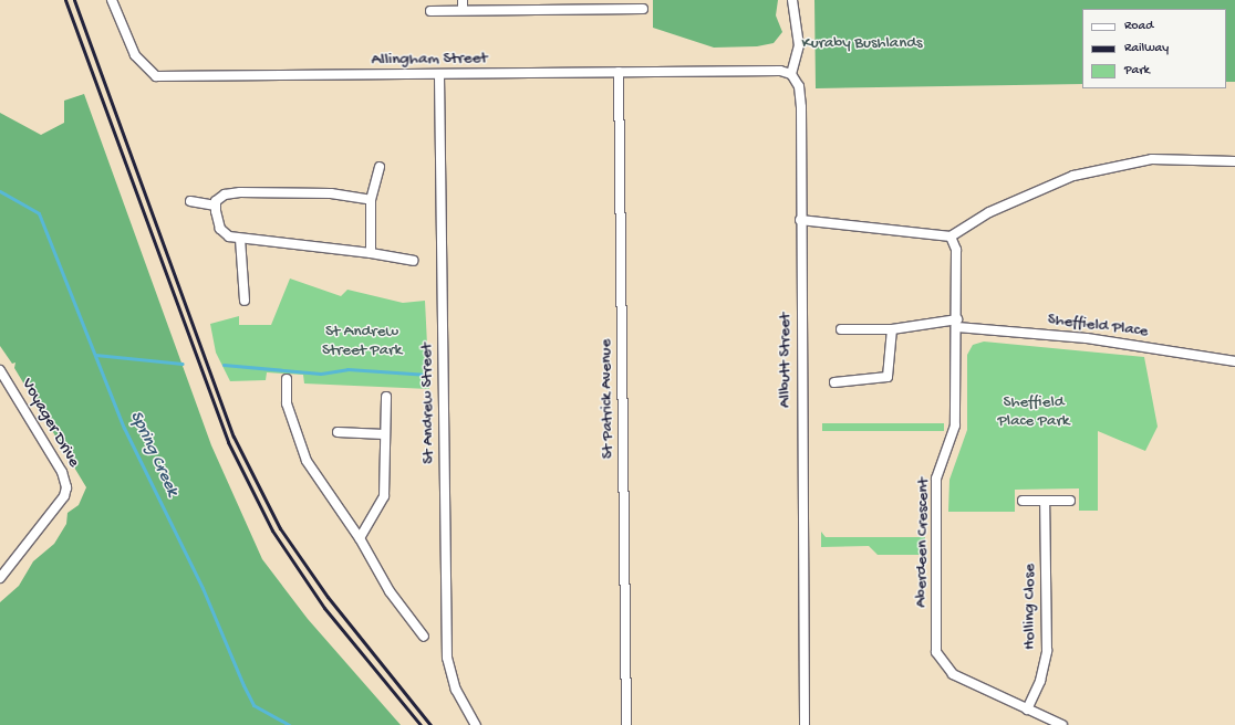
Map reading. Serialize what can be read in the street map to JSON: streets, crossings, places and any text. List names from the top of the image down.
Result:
{
  "streets": {
    "street": [
      "Allingham Street",
      "Sheffield Place",
      "Allbutt Street",
      "St Patrick Avenue",
      "St Andrew Street",
      "Voyager Drive",
      "Aberdeen Crescent",
      "Holling Close"
    ]
  },
  "crossings": [
    ["Allingham Street", "Allbutt Street"],
    ["Allingham Street", "St Patrick Avenue"],
    ["Allingham Street", "St Andrew Street"],
    ["Sheffield Place", "Aberdeen Crescent"],
    ["Aberdeen Crescent", "Holling Close"]
  ],
  "water": ["Spring Creek"],
  "parks": ["Kuraby Bushlands", "St Andrew Street Park", "Sheffield Place Park"],
  "legend": ["Road", "Railway", "Park"]
}
